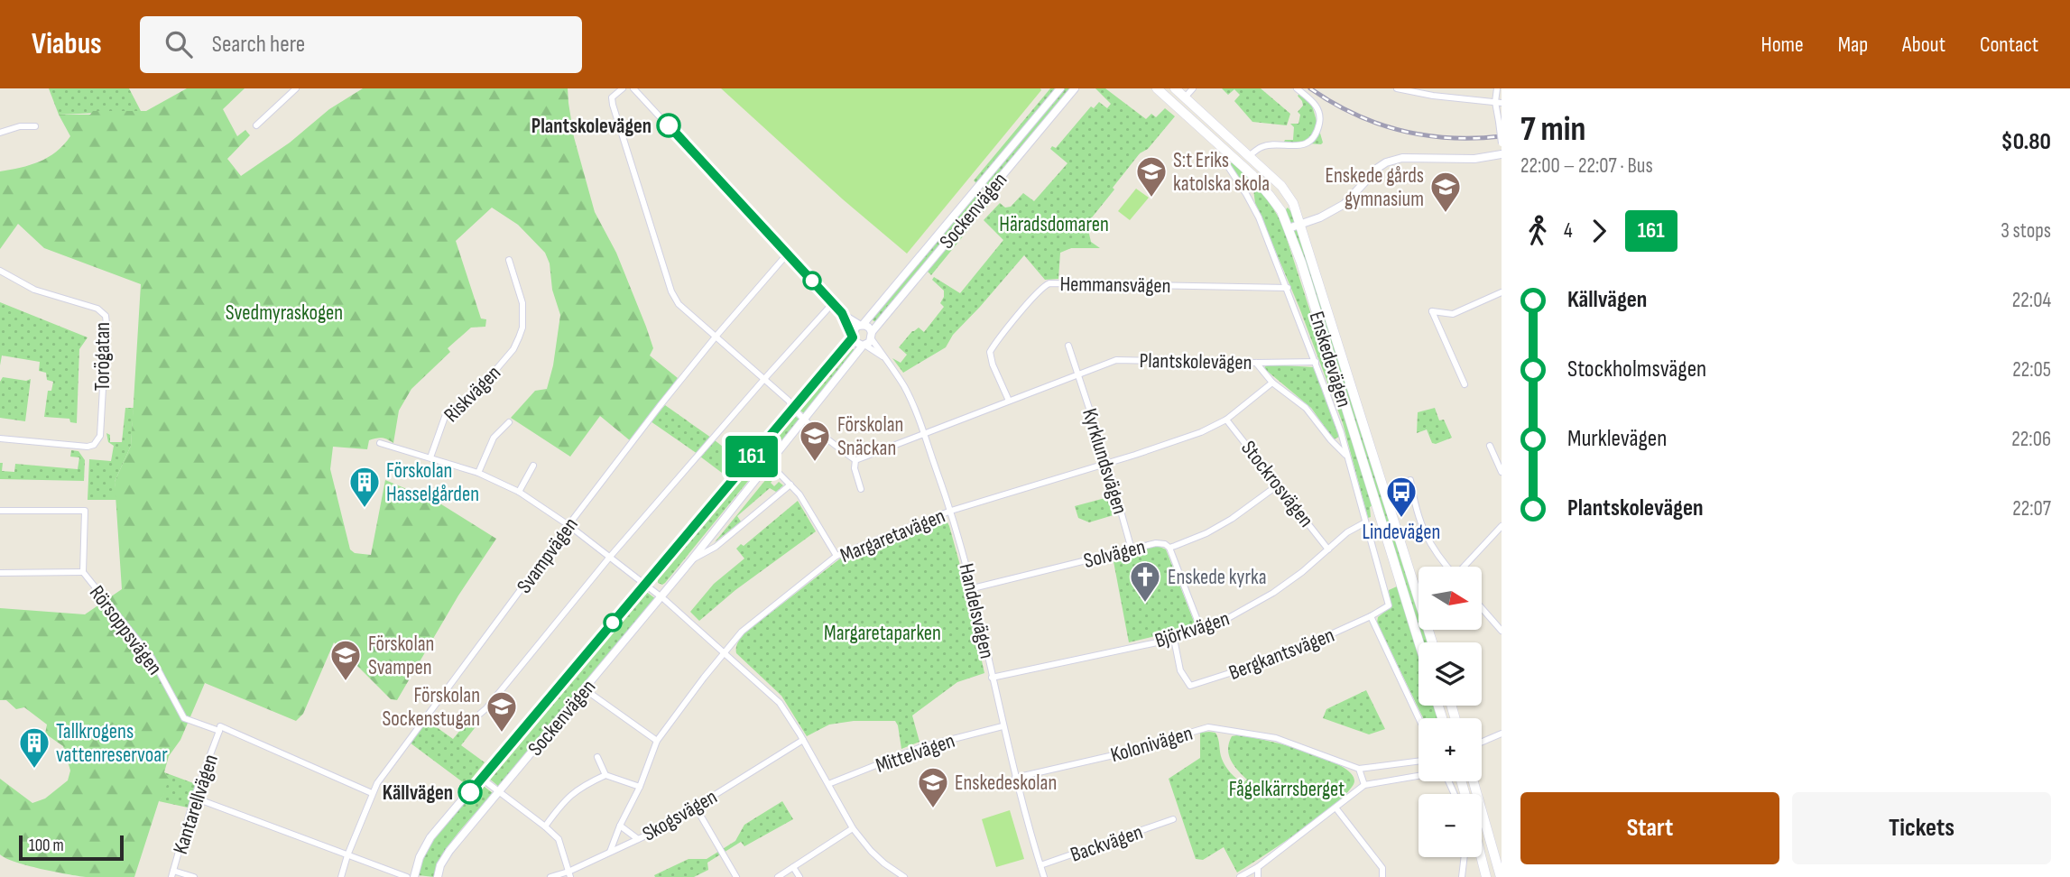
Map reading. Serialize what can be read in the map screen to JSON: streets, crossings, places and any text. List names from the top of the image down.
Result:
{
  "streets": {
    "main road": ["Enskedevägen"],
    "street": [
      "Sockenvägen",
      "Hemmansvägen",
      "Torögatan",
      "Plantskolevägen",
      "Riskvägen",
      "Kyrklundsvägen",
      "Stockrosvägen",
      "Margaretavägen",
      "Solvägen",
      "Svampvägen",
      "Handelsvägen",
      "Björkvägen",
      "Rörsoppsvägen",
      "Bergkantsvägen",
      "Kolonivägen",
      "Mittelvägen",
      "Kantarellvägen",
      "Skogsvägen",
      "Backvägen"
    ]
  },
  "crossings": [
    ["Sockenvägen", "Handelsvägen"],
    ["Hemmansvägen", "Enskedevägen"],
    ["Hemmansvägen", "Plantskolevägen"],
    ["Enskedevägen", "Plantskolevägen"],
    ["Enskedevägen", "Margaretavägen"],
    ["Enskedevägen", "Björkvägen"],
    ["Enskedevägen", "Bergkantsvägen"],
    ["Plantskolevägen", "Kyrklundsvägen"],
    ["Plantskolevägen", "Handelsvägen"],
    ["Kyrklundsvägen", "Margaretavägen"],
    ["Kyrklundsvägen", "Solvägen"],
    ["Stockrosvägen", "Margaretavägen"],
    ["Stockrosvägen", "Solvägen"],
    ["Stockrosvägen", "Björkvägen"],
    ["Margaretavägen", "Handelsvägen"],
    ["Margaretavägen", "Skogsvägen"],
    ["Solvägen", "Handelsvägen"],
    ["Svampvägen", "Rörsoppsvägen"],
    ["Handelsvägen", "Björkvägen"],
    ["Handelsvägen", "Kolonivägen"],
    ["Handelsvägen", "Mittelvägen"],
    ["Handelsvägen", "Backvägen"],
    ["Björkvägen", "Bergkantsvägen"],
    ["Rörsoppsvägen", "Kantarellvägen"]
  ],
  "parks": [
    "Häradsdomaren",
    "Svedmyraskogen",
    "Margaretaparken",
    "Fågelkärrsberget"
  ],
  "places": {
    "other": ["Plantskolevägen", "Källvägen"],
    "school or university": [
      "S:t Eriks katolska skola",
      "Enskede gårds gymnasium",
      "Förskolan Snäckan",
      "Förskolan Svampen",
      "Förskolan Sockenstugan",
      "Enskedeskolan"
    ],
    "building": ["Förskolan Hasselgården", "Tallkrogens vattenreservoar"],
    "bus stop": ["Lindevägen"],
    "church": ["Enskede kyrka"]
  },
  "lines": ["bus line 161"],
  "scale_bar": "100 m",
  "north": "right",
  "page": {
    "header": "Viabus",
    "search": "Search here",
    "nav": [
      "Home",
      "Map",
      "About",
      "Contact"
    ],
    "on_map": "161",
    "heading": ["7 min", "22:00 – 22:07 · Bus", "$0.80"],
    "legs": ["4", "161", "3 stops"],
    "list": [
      {
        "name": "Källvägen",
        "value": "22:04"
      },
      {
        "name": "Stockholmsvägen",
        "value": "22:05"
      },
      {
        "name": "Murklevägen",
        "value": "22:06"
      },
      {
        "name": "Plantskolevägen",
        "value": "22:07"
      }
    ],
    "map_buttons": ["+", "−"],
    "buttons": ["Start", "Tickets"],
    "scale": "100 m"
  }
}
